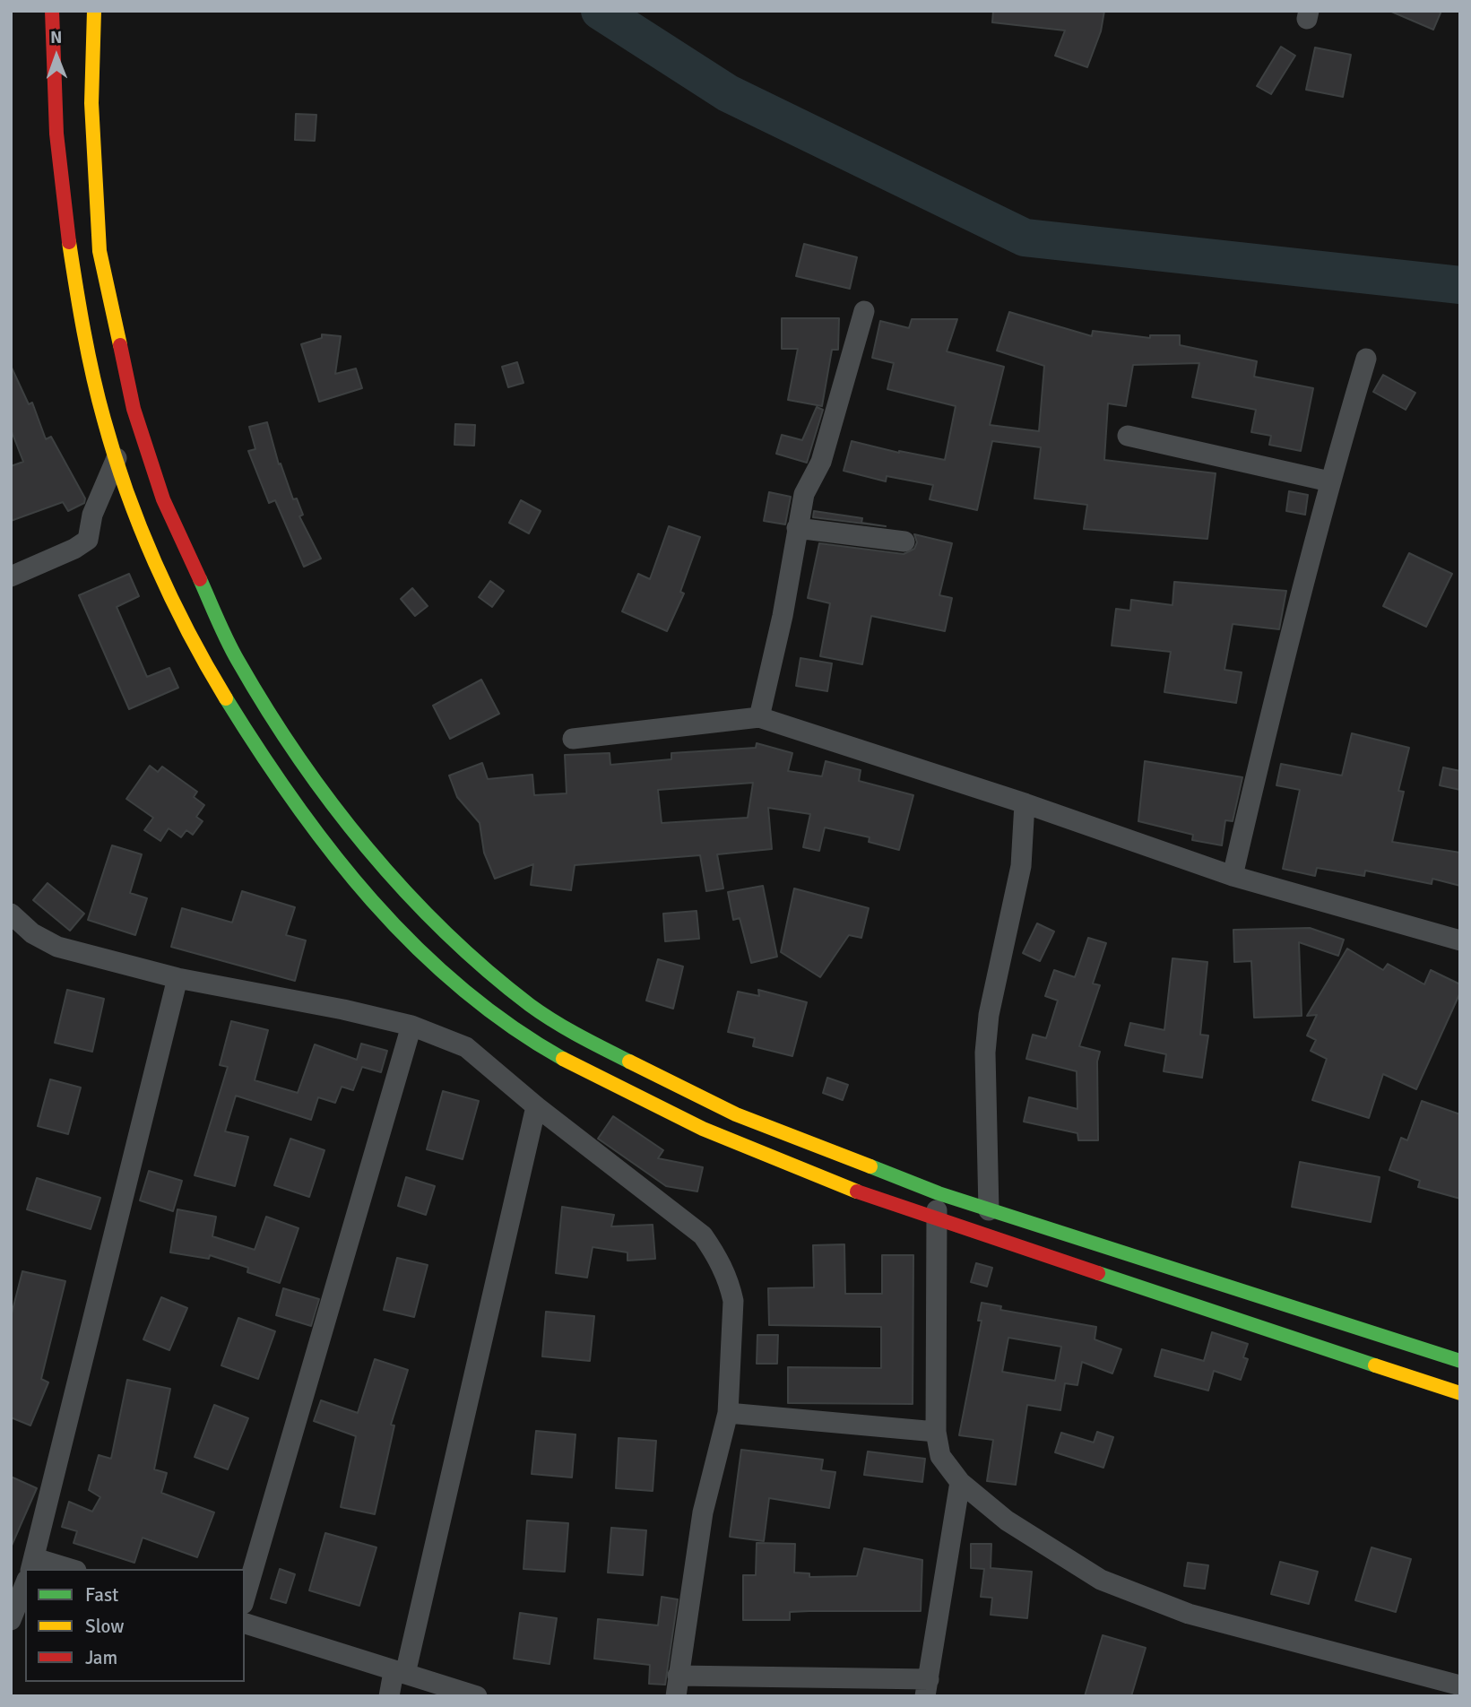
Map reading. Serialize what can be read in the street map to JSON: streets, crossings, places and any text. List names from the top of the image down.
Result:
{
  "legend": ["Fast", "Slow", "Jam"],
  "north": "top"
}
